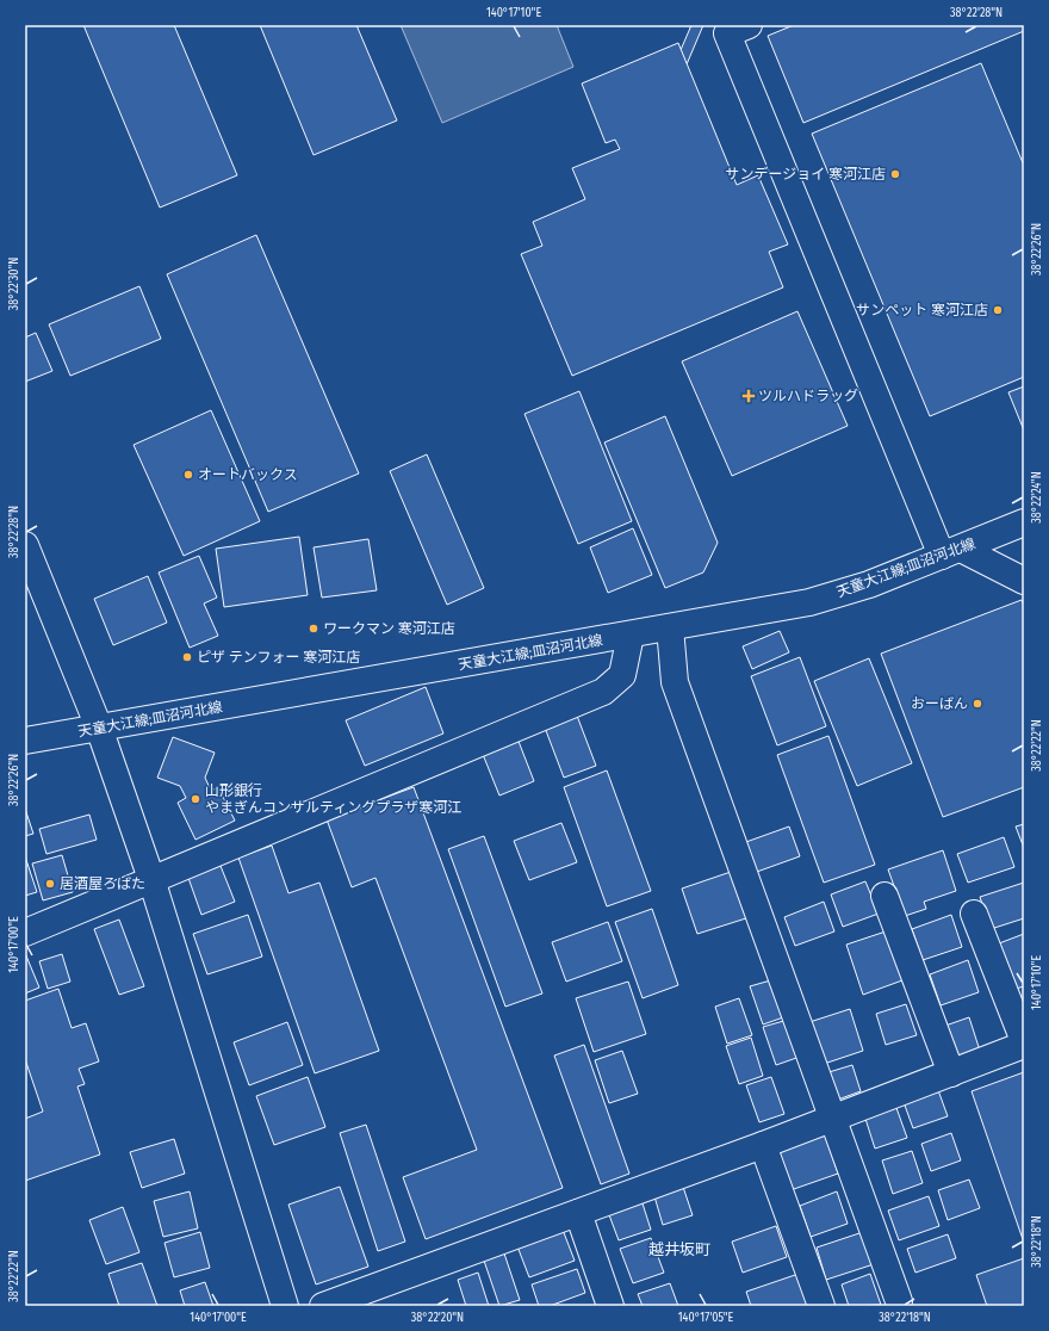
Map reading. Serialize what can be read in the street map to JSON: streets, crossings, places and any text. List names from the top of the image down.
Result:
{
  "streets": {
    "street": ["天童大江線;皿沼河北線"]
  },
  "districts": ["越井坂町"],
  "places": {
    "other": [
      "サンデージョイ 寒河江店",
      "サンペット 寒河江店",
      "オートバックス",
      "ワークマン 寒河江店",
      "ピザ テンフォー 寒河江店",
      "おーばん",
      "山形銀行 やまぎんコンサルティングプラザ寒河江",
      "居酒屋ろばた"
    ],
    "health": ["ツルハドラッグ"]
  },
  "coordinates": [
    "140°17'10\"E",
    "38°22'28\"N",
    "38°22'26\"N",
    "38°22'30\"N",
    "38°22'24\"N",
    "38°22'22\"N",
    "140°17'00\"E",
    "38°22'18\"N",
    "38°22'20\"N",
    "140°17'05\"E"
  ]
}
